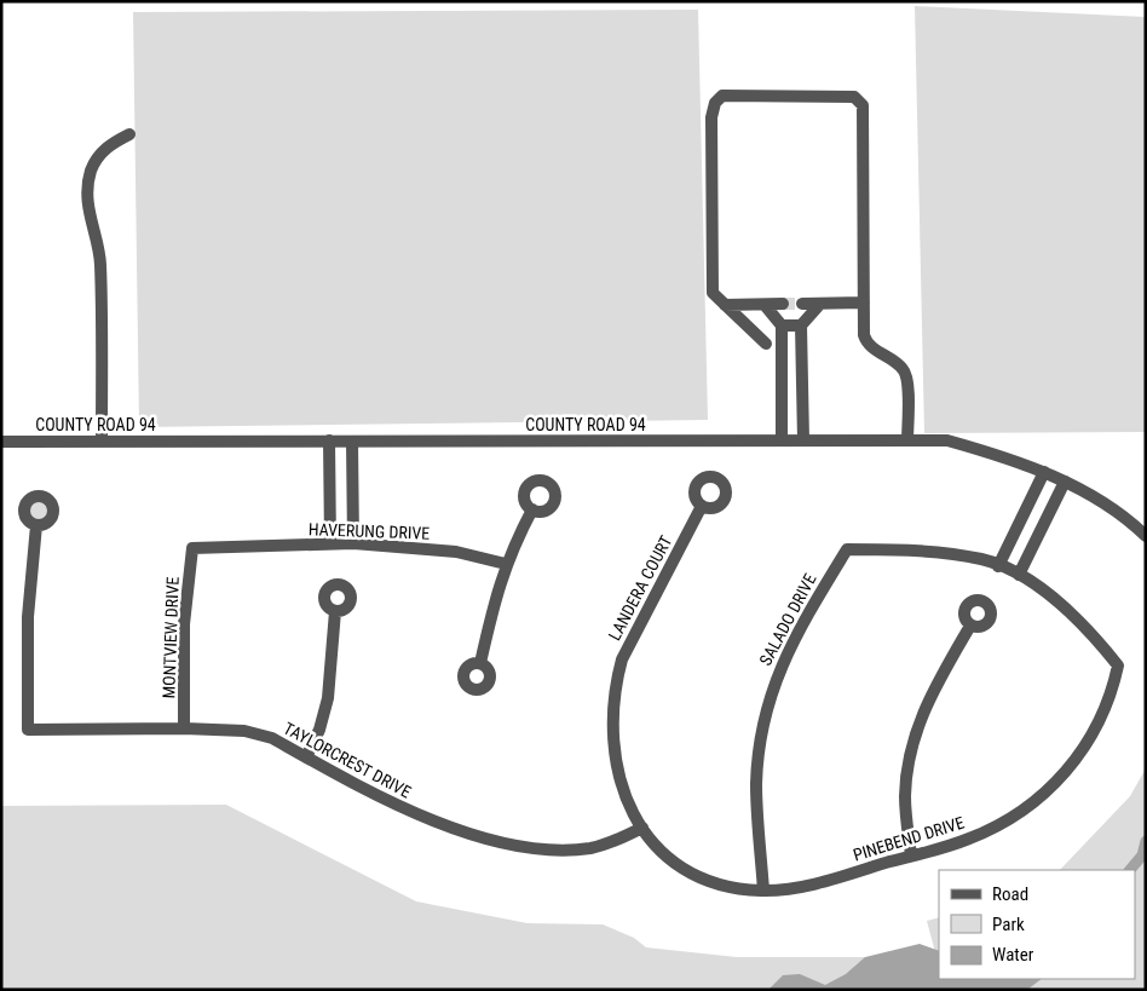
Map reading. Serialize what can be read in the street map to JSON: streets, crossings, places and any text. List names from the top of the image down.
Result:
{
  "streets": {
    "street": [
      "COUNTY ROAD 94",
      "HAVERUNG DRIVE",
      "LANDERA COURT",
      "SALADO DRIVE",
      "MONTVIEW DRIVE",
      "TAYLORCREST DRIVE",
      "PINEBEND DRIVE"
    ]
  },
  "crossings": [
    ["HAVERUNG DRIVE", "MONTVIEW DRIVE"],
    ["LANDERA COURT", "TAYLORCREST DRIVE"],
    ["LANDERA COURT", "PINEBEND DRIVE"],
    ["SALADO DRIVE", "PINEBEND DRIVE"],
    ["MONTVIEW DRIVE", "TAYLORCREST DRIVE"],
    ["TAYLORCREST DRIVE", "PINEBEND DRIVE"]
  ],
  "legend": ["Road", "Park", "Water"]
}
